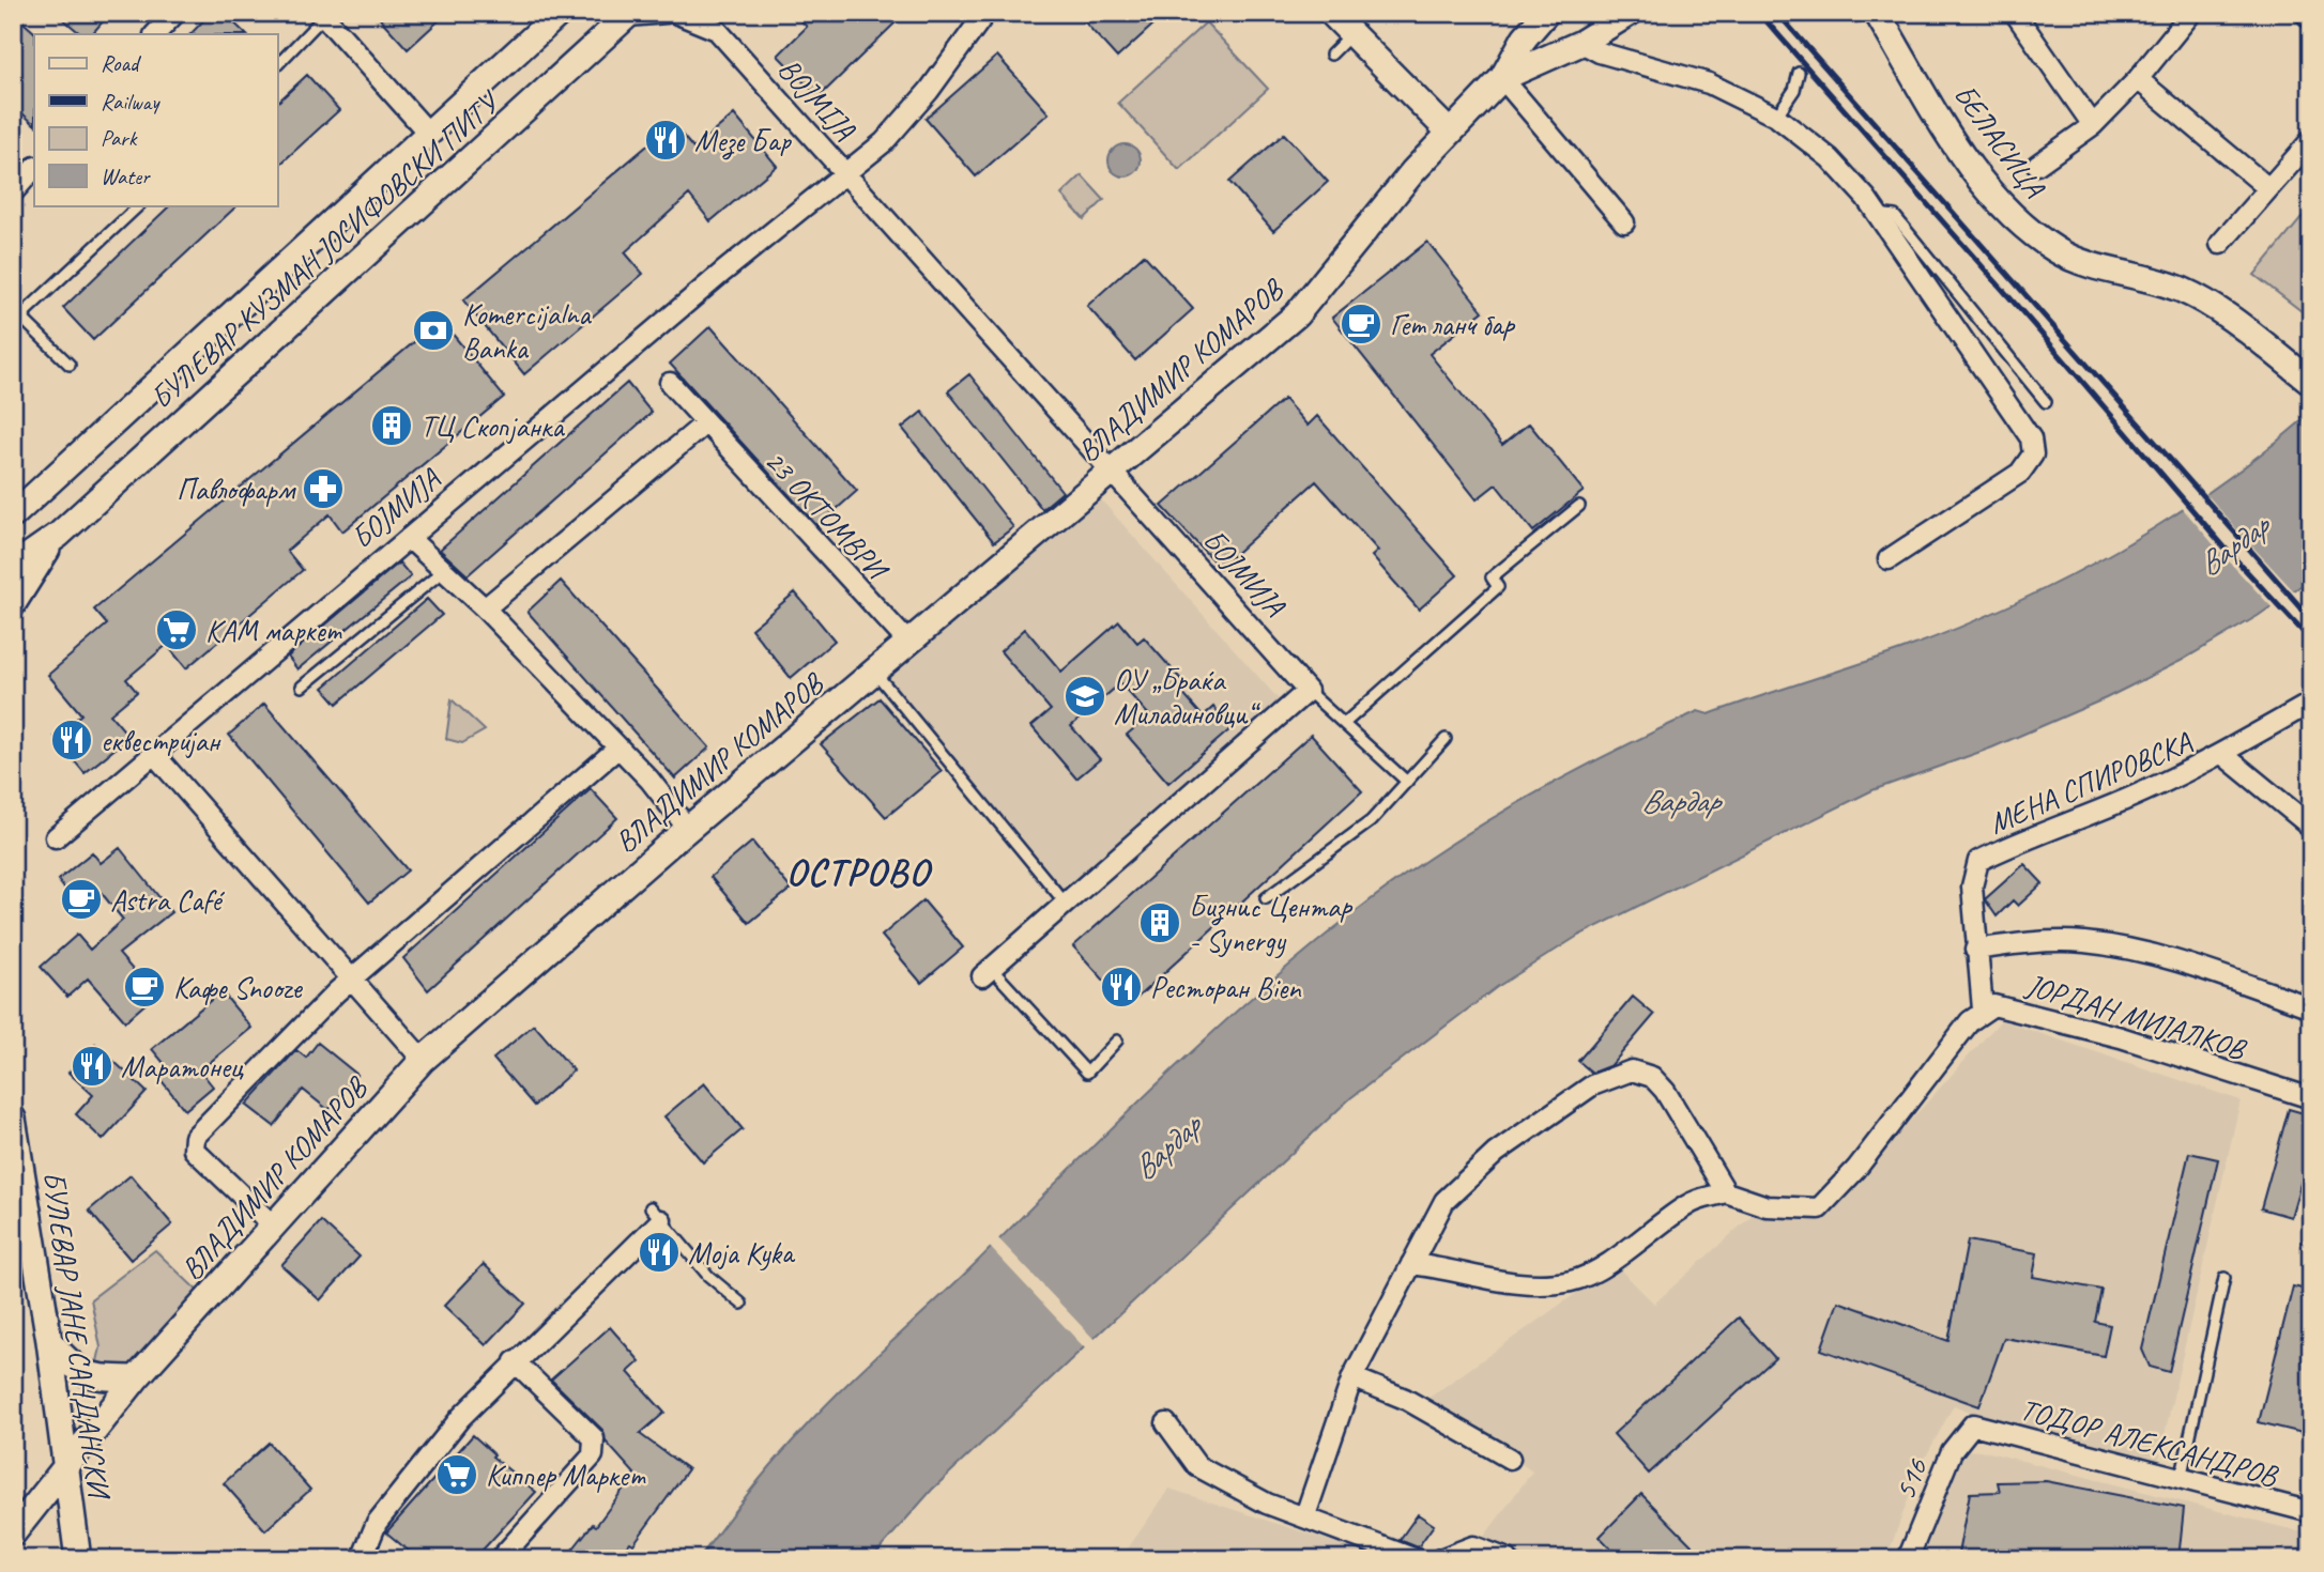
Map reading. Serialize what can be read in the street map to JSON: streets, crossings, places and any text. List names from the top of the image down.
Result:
{
  "streets": {
    "street": [
      "BOJMIJA",
      "БЕЛАСИЦА",
      "БУЛЕВАР КУЗМАН ЈОСИФОВСКИ ПИТУ",
      "ВЛАДИМИР КОМАРОВ",
      "БОЈМИЈА",
      "23 ОКТОМВРИ",
      "МЕНА СПИРОВСКА",
      "ЈОРДАН МИЈАЛКОВ",
      "БУЛЕВАР ЈАНЕ САНДАНСКИ",
      "ТОДОР АЛЕКСАНДРОВ",
      "516"
    ]
  },
  "crossings": [
    ["BOJMIJA", "БОЈМИЈА"],
    ["ВЛАДИМИР КОМАРОВ", "БОЈМИЈА"],
    ["ВЛАДИМИР КОМАРОВ", "23 ОКТОМВРИ"],
    ["ВЛАДИМИР КОМАРОВ", "БУЛЕВАР ЈАНЕ САНДАНСКИ"],
    ["МЕНА СПИРОВСКА", "ЈОРДАН МИЈАЛКОВ"],
    ["ТОДОР АЛЕКСАНДРОВ", "516"]
  ],
  "districts": ["ОСТРОВО"],
  "water": ["Вардар"],
  "places": {
    "restaurant": [
      "Мезе Бар",
      "еквестријан",
      "Ресторан Bien",
      "Маратонец",
      "Moja Kyka"
    ],
    "cafe": ["Гет ланч бар", "Astra Café", "Кафе Snooze"],
    "bank": ["Komercijalna Banka"],
    "building": ["ТЦ Скопјанка", "Бизнис Центар - Synergy"],
    "pharmacy": ["Павлофарм"],
    "supermarket": ["KAM маркет", "Киппер Маркет"],
    "school or university": ["ОУ „Браќа Миладиновци“"]
  },
  "legend": [
    "Road",
    "Railway",
    "Park",
    "Water"
  ]
}
